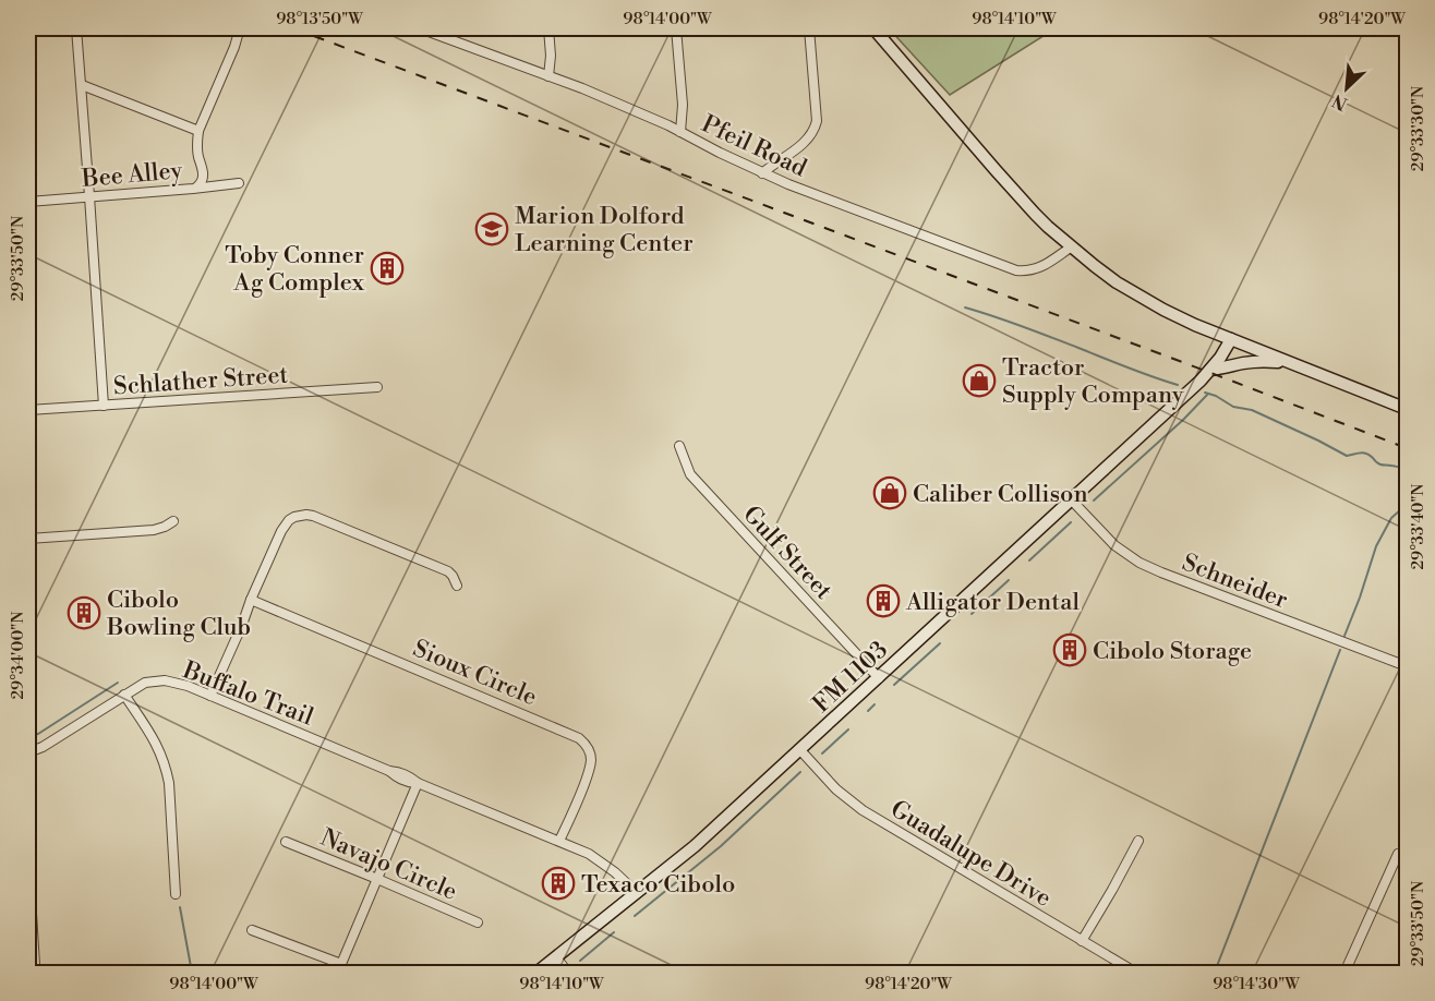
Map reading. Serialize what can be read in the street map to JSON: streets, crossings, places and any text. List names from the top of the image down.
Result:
{
  "streets": {
    "main road": ["FM 1103"],
    "street": [
      "Pfeil Road",
      "Bee Alley",
      "Schlather Street",
      "Gulf Street",
      "Schneider",
      "Sioux Circle",
      "Buffalo Trail",
      "Guadalupe Drive",
      "Navajo Circle"
    ]
  },
  "crossings": [
    ["Gulf Street", "FM 1103"],
    ["Schneider", "FM 1103"],
    ["Sioux Circle", "Buffalo Trail"],
    ["FM 1103", "Buffalo Trail"],
    ["FM 1103", "Guadalupe Drive"]
  ],
  "places": {
    "school or university": ["Marion Dolford Learning Center"],
    "building": [
      "Toby Conner Ag Complex",
      "Alligator Dental",
      "Cibolo Bowling Club",
      "Cibolo Storage",
      "Texaco Cibolo"
    ],
    "shop": ["Tractor Supply Company", "Caliber Collison"]
  },
  "north": "bottom left",
  "coordinates": [
    "98°13'50\"W",
    "98°14'00\"W",
    "98°14'10\"W",
    "98°14'20\"W",
    "29°33'30\"N",
    "29°33'50\"N",
    "29°33'40\"N",
    "29°34'00\"N",
    "98°14'30\"W"
  ]
}
